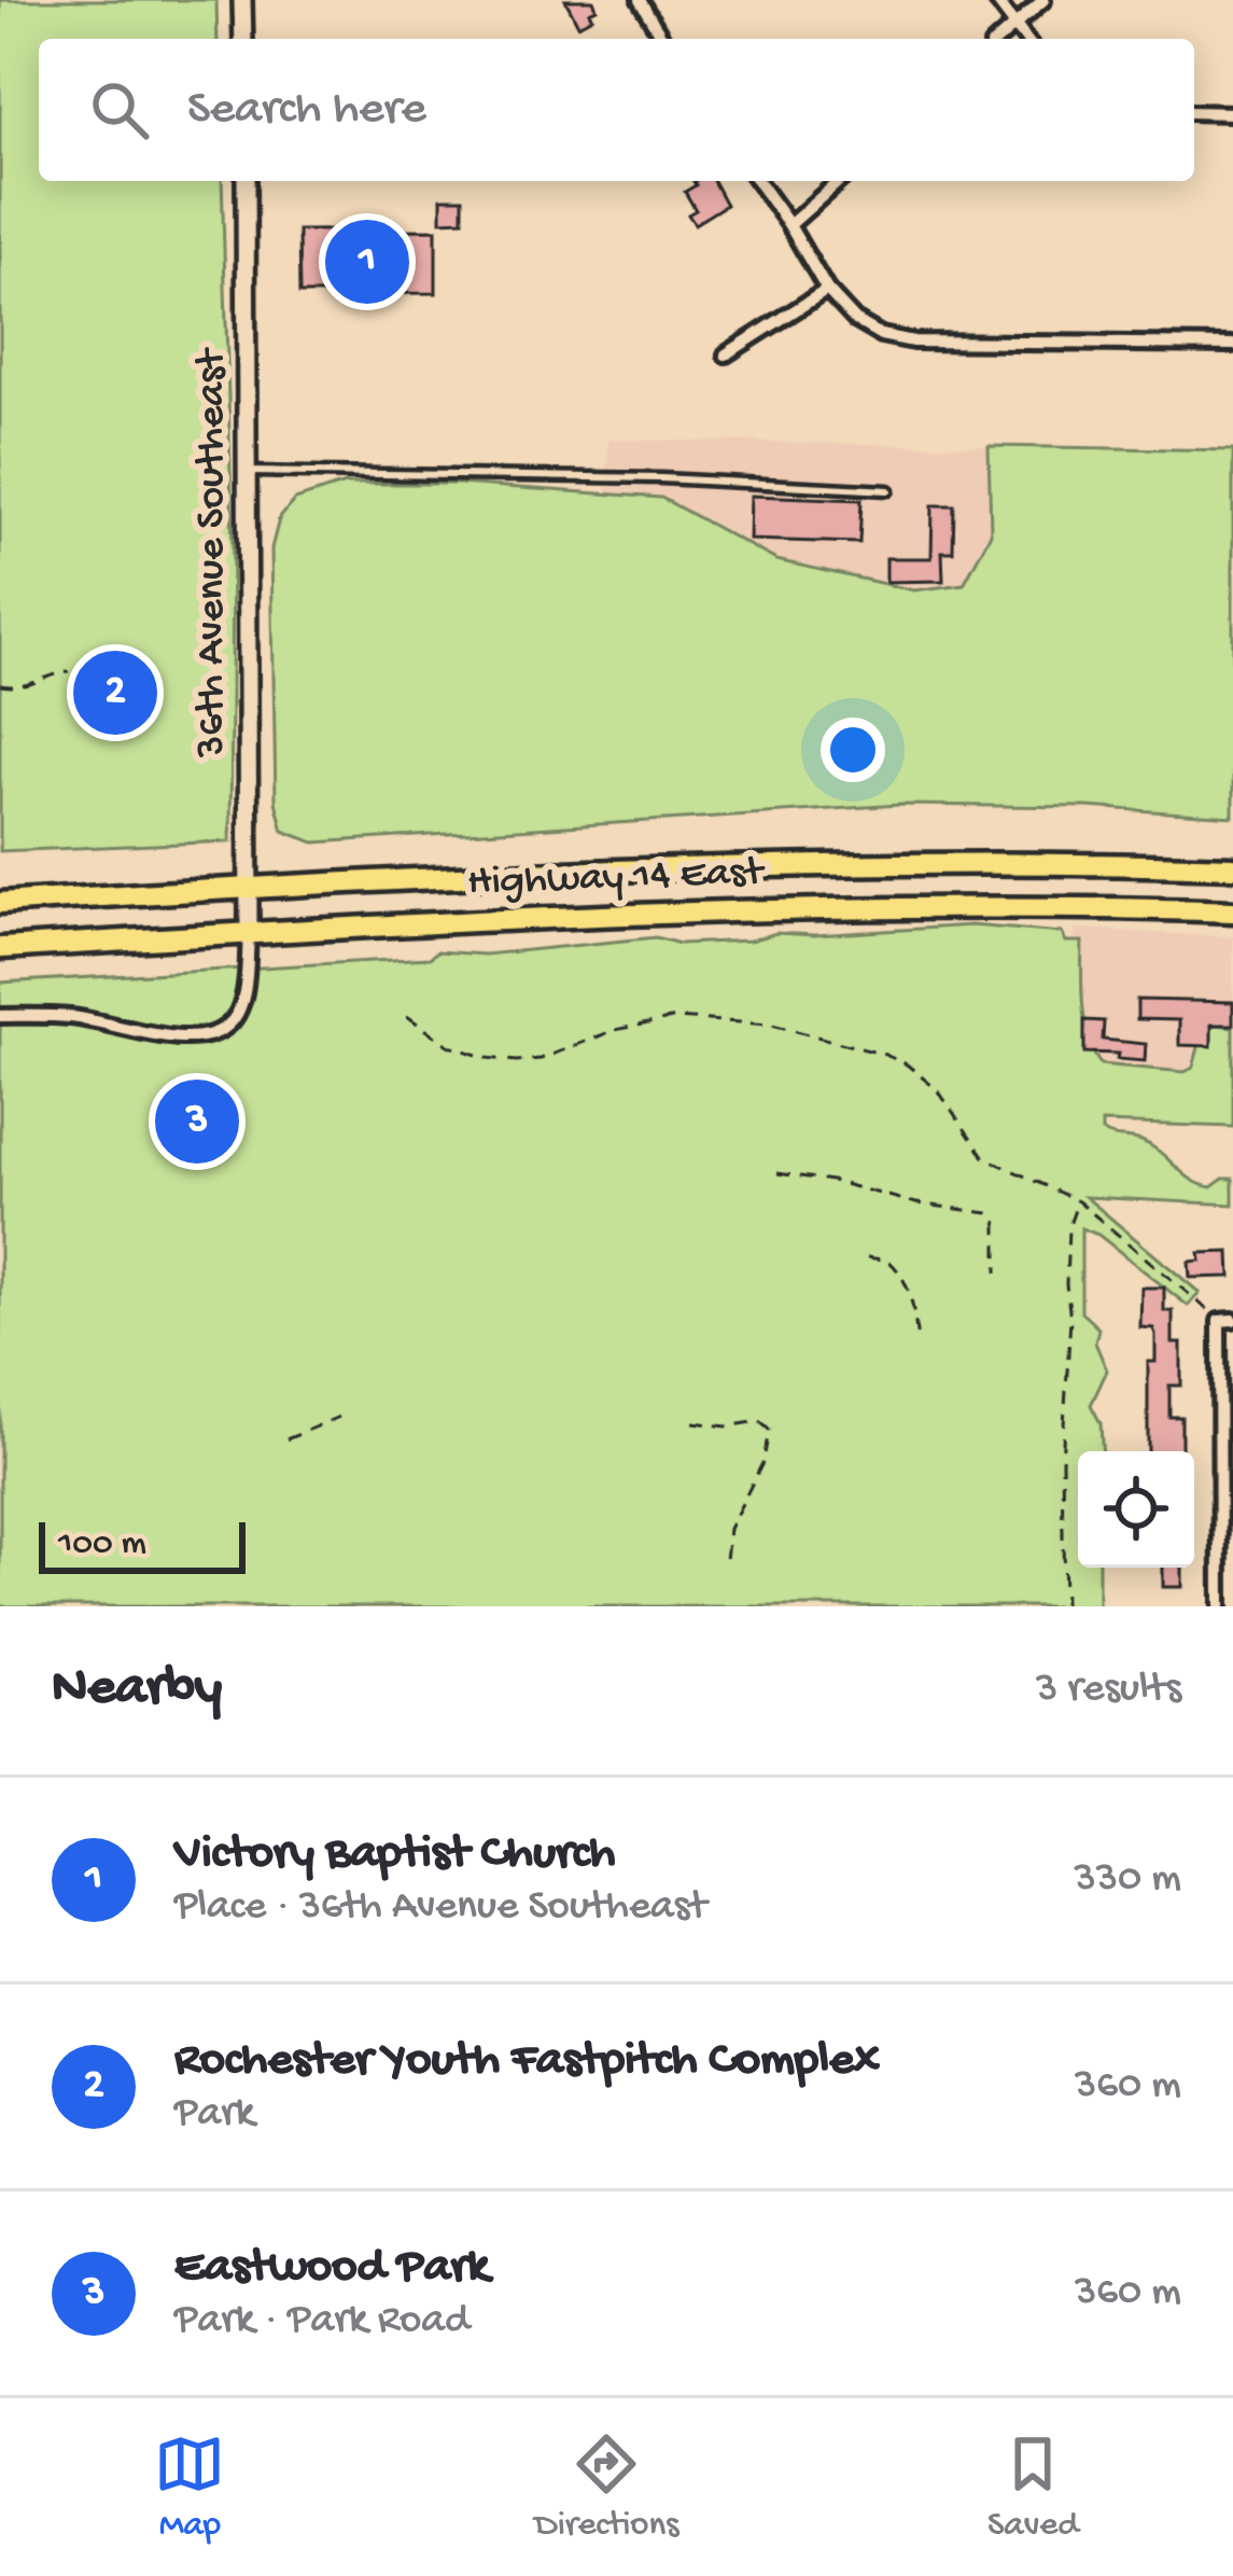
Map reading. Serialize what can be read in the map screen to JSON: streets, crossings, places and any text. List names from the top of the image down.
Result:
{
  "streets": {
    "main road": ["Highway 14 East"],
    "street": ["36th Avenue Southeast"]
  },
  "crossings": [
    ["36th Avenue Southeast", "Highway 14 East"]
  ],
  "scale_bar": "100 m",
  "page": {
    "search": "Search here",
    "pins": ["1", "2", "3"],
    "scale": "100 m",
    "heading": ["Nearby", "3 results"],
    "list": [
      {
        "mark": "1",
        "name": "Victory Baptist Church",
        "note": "Place · 36th Avenue Southeast",
        "value": "330 m"
      },
      {
        "mark": "2",
        "name": "Rochester Youth Fastpitch Complex",
        "note": "Park",
        "value": "360 m"
      },
      {
        "mark": "3",
        "name": "Eastwood Park",
        "note": "Park · Park Road",
        "value": "360 m"
      }
    ],
    "nav": ["Map", "Directions", "Saved"]
  }
}
